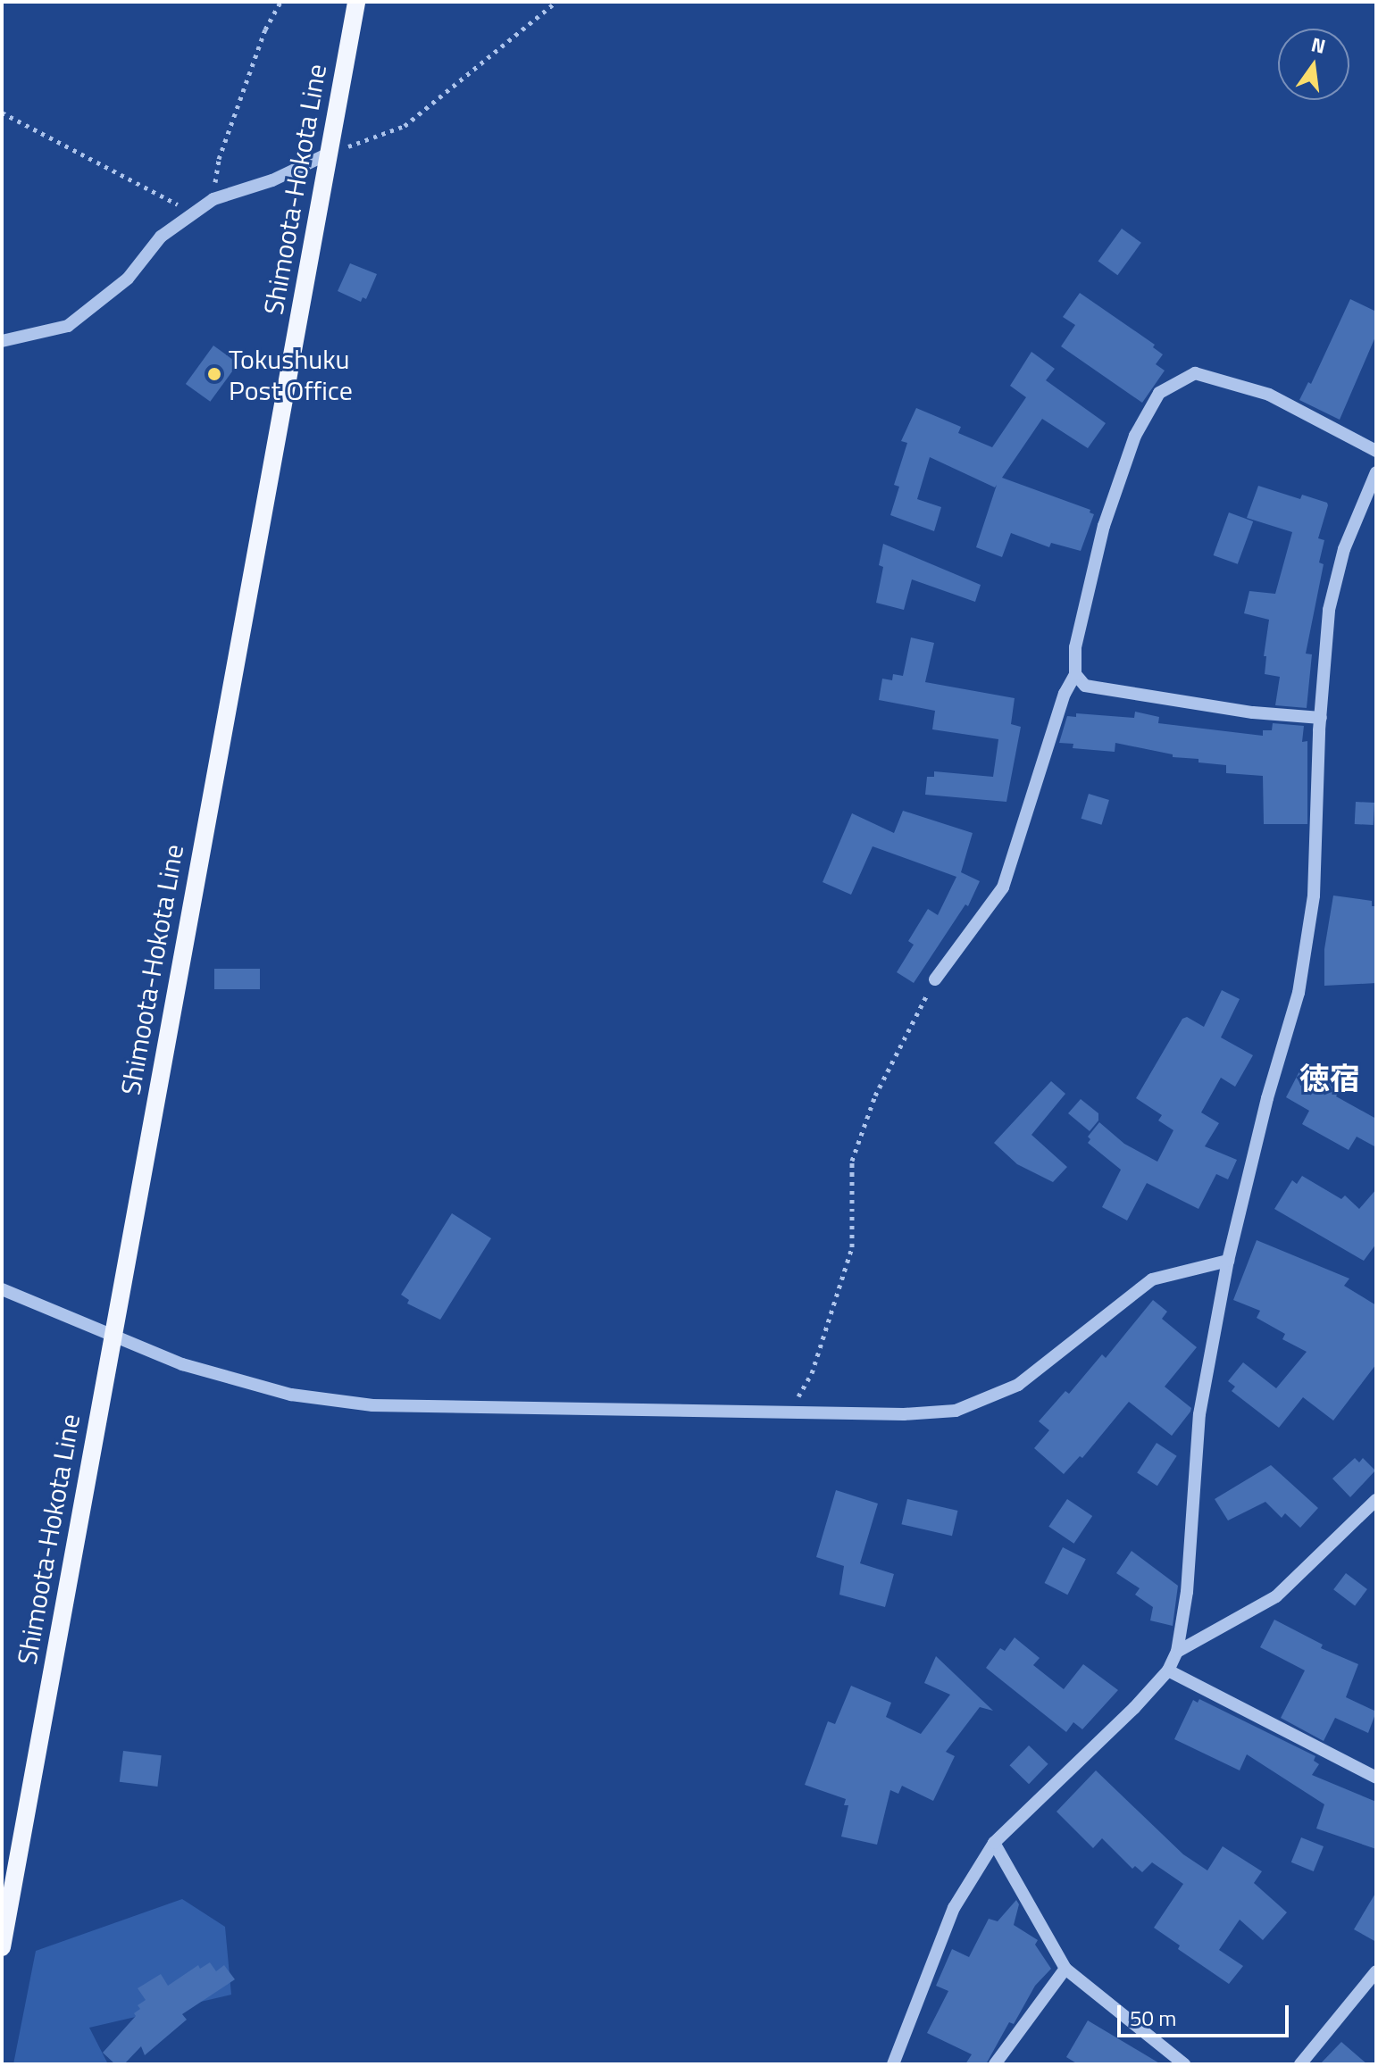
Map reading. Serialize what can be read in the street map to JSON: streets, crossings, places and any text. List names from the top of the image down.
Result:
{
  "streets": {
    "main road": ["Shimoota-Hokota Line"]
  },
  "districts": ["徳宿"],
  "places": ["Tokushuku Post Office"],
  "scale_bar": "50 m",
  "north": "top"
}
